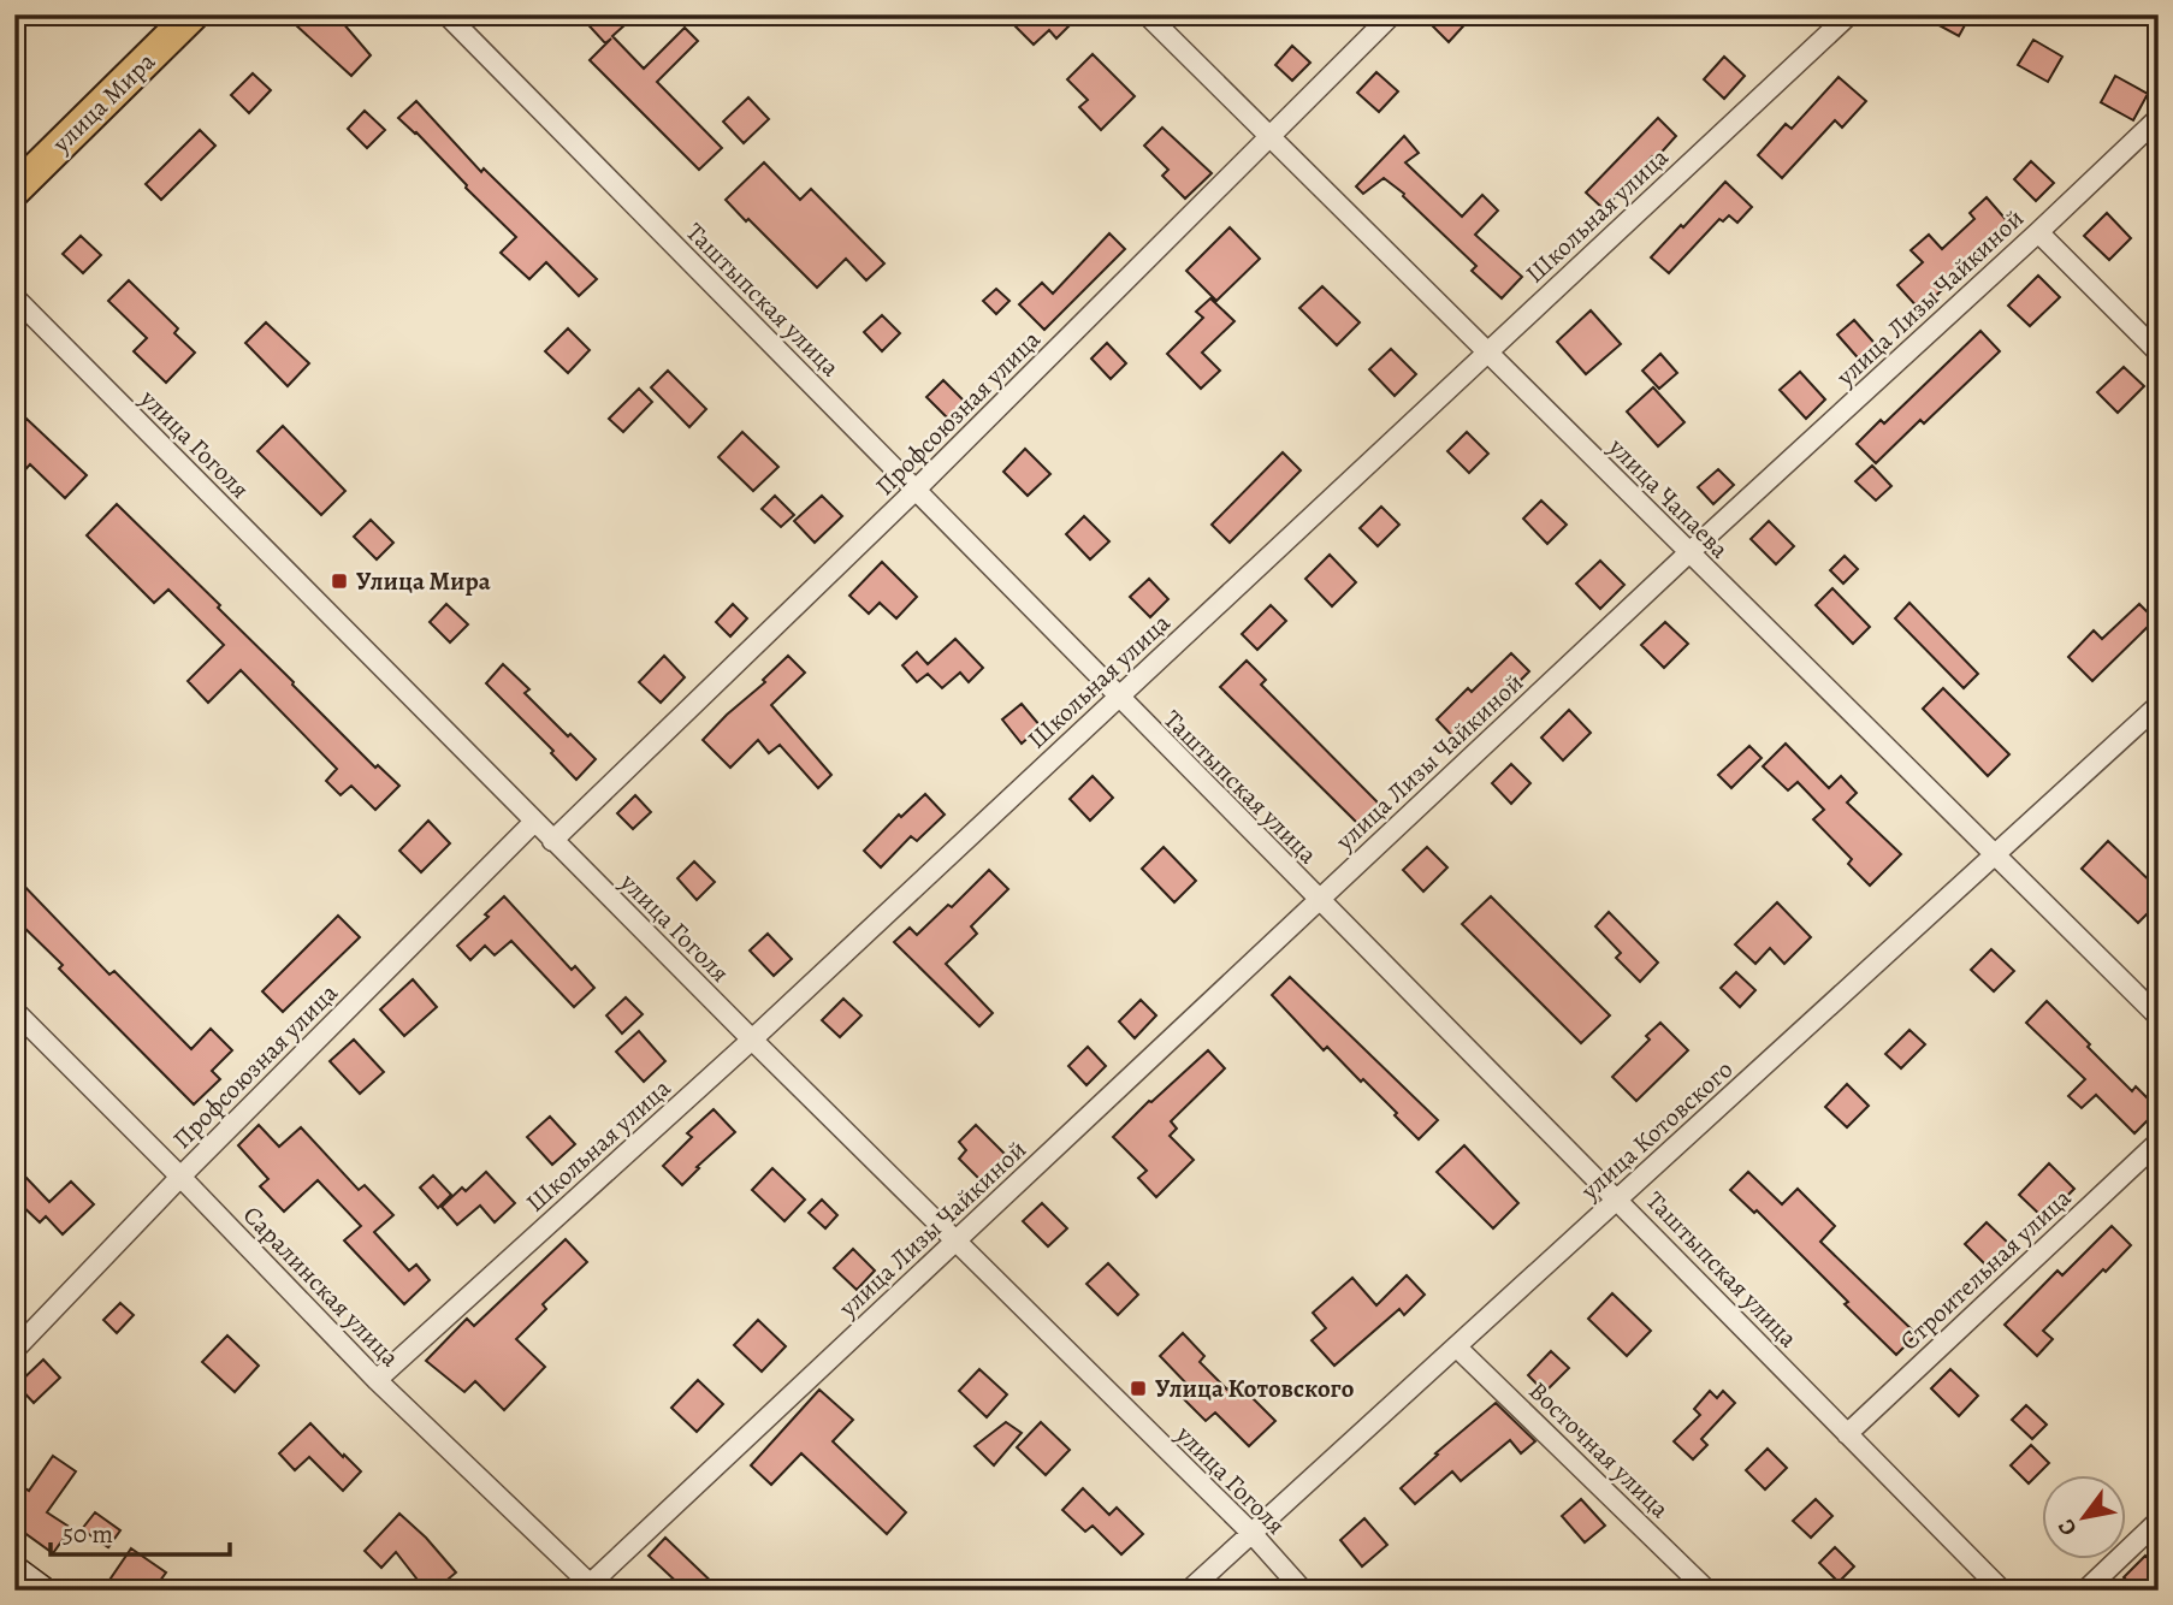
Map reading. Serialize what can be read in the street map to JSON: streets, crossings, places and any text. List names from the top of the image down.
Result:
{
  "streets": {
    "main road": ["улица Мира"],
    "street": [
      "Школьная улица",
      "улица Лизы Чайкиной",
      "Таштыпская улица",
      "Профсоюзная улица",
      "улица Гоголя",
      "улица Чапаева",
      "улица Котовского",
      "Строительная улица",
      "Саралинская улица",
      "Восточная улица"
    ]
  },
  "crossings": [
    ["Школьная улица", "Таштыпская улица"],
    ["Школьная улица", "улица Гоголя"],
    ["Школьная улица", "улица Чапаева"],
    ["Школьная улица", "Саралинская улица"],
    ["улица Лизы Чайкиной", "Таштыпская улица"],
    ["улица Лизы Чайкиной", "улица Гоголя"],
    ["улица Лизы Чайкиной", "улица Чапаева"],
    ["улица Лизы Чайкиной", "Саралинская улица"],
    ["Таштыпская улица", "Профсоюзная улица"],
    ["Таштыпская улица", "улица Котовского"],
    ["Таштыпская улица", "Строительная улица"],
    ["Профсоюзная улица", "улица Гоголя"],
    ["Профсоюзная улица", "улица Чапаева"],
    ["Профсоюзная улица", "Саралинская улица"],
    ["улица Гоголя", "улица Котовского"],
    ["улица Чапаева", "улица Котовского"],
    ["улица Котовского", "Восточная улица"]
  ],
  "places": {
    "transit": ["Улица Мира", "Улица Котовского"]
  },
  "scale_bar": "50 m",
  "north": "bottom left"
}
